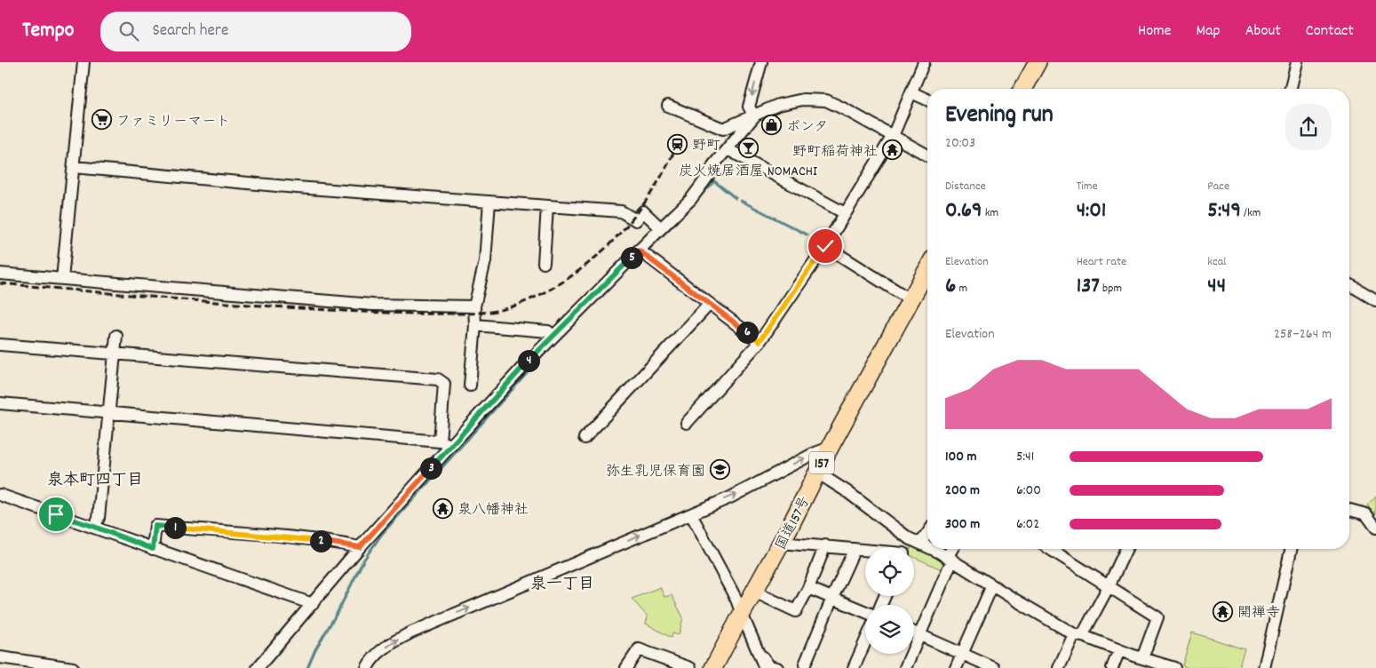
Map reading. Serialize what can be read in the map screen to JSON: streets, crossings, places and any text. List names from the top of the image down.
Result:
{
  "streets": {
    "highway": ["157", "国道157号"]
  },
  "districts": ["泉本町四丁目", "泉一丁目"],
  "places": {
    "supermarket": ["ファミリーマート"],
    "shop": ["ポンタ"],
    "station": ["野町"],
    "bar": ["炭火焼居酒屋 NOMACHI"],
    "temple": ["野町稲荷神社", "泉八幡神社", "開禅寺"],
    "school or university": ["弥生乳児保育園"]
  },
  "page": {
    "header": "Tempo",
    "search": "Search here",
    "nav": [
      "Home",
      "Map",
      "About",
      "Contact"
    ],
    "heading": ["Evening run", "20:03"],
    "stats": [
      ["Distance", "0.69 km"],
      ["Time", "4:01"],
      ["Pace", "5:49 /km"],
      ["Elevation", "6 m"],
      ["Heart rate", "137 bpm"],
      ["kcal", "44"]
    ],
    "pins": [
      "5",
      "6",
      "4",
      "3",
      "1",
      "2"
    ],
    "chart": ["Elevation", "258–264 m"],
    "list": [
      {
        "name": "100 m",
        "note": "5:41"
      },
      {
        "name": "200 m",
        "note": "6:00"
      },
      {
        "name": "300 m",
        "note": "6:02"
      }
    ]
  }
}
